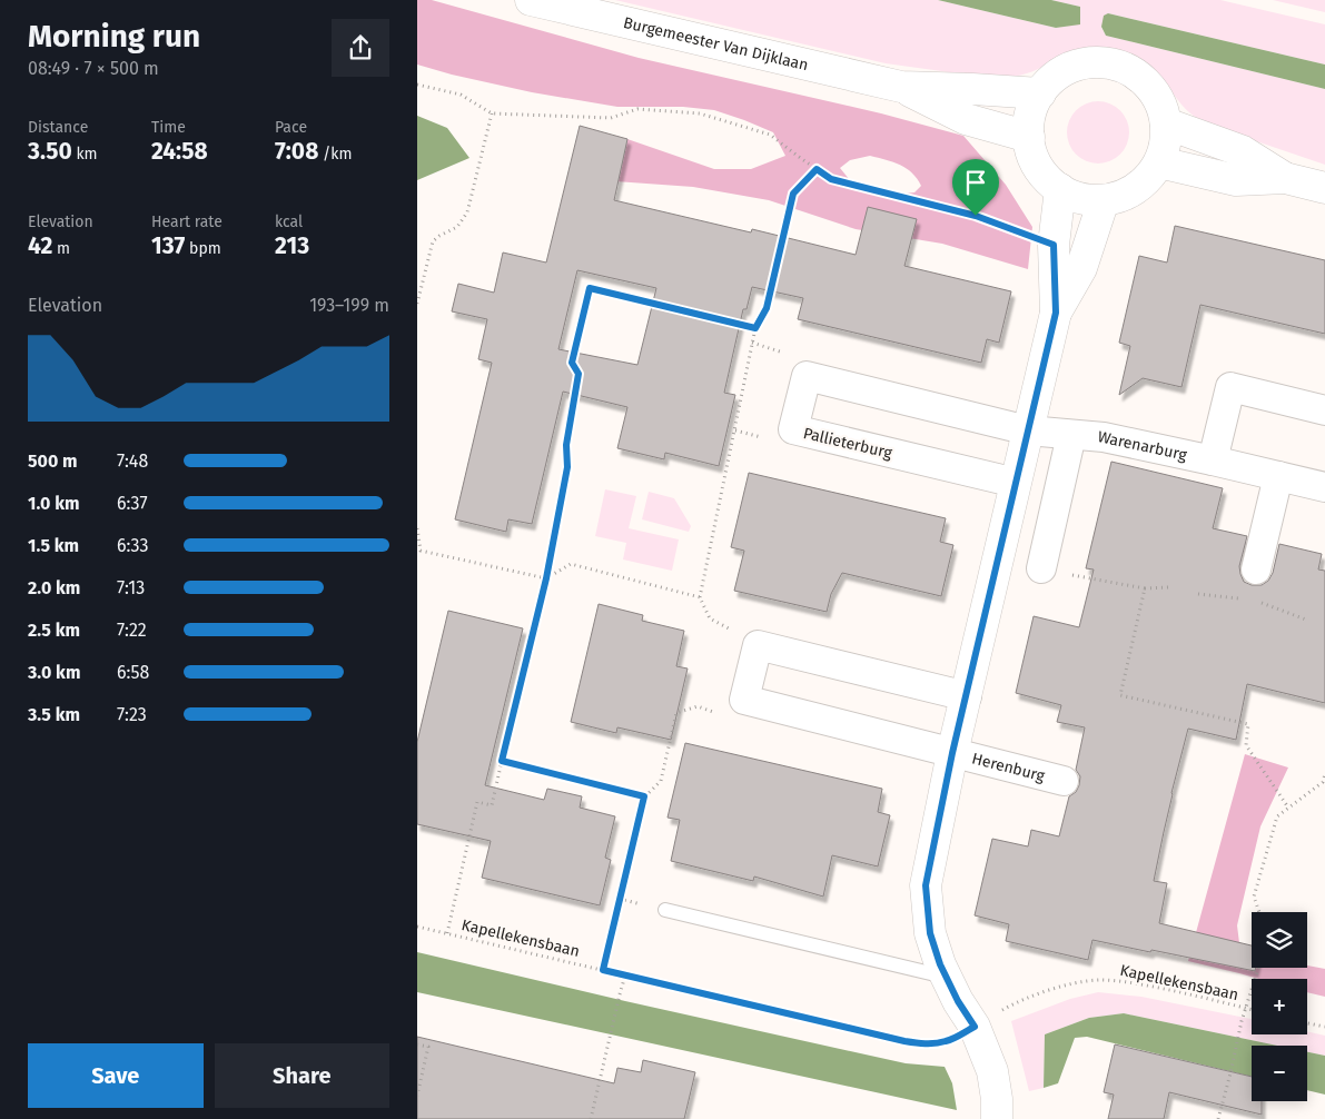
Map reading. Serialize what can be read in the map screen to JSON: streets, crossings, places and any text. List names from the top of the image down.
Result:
{
  "streets": {
    "street": [
      "Burgemeester Van Dijklaan",
      "Pallieterburg",
      "Warenarburg",
      "Herenburg"
    ],
    "path": ["Kapellekensbaan"]
  },
  "crossings": [
    ["Burgemeester Van Dijklaan", "Herenburg"],
    ["Pallieterburg", "Warenarburg"],
    ["Pallieterburg", "Herenburg"],
    ["Warenarburg", "Herenburg"],
    ["Herenburg", "Kapellekensbaan"]
  ],
  "page": {
    "heading": ["Morning run", "08:49 · 7 × 500 m"],
    "stats": [
      ["Distance", "3.50 km"],
      ["Time", "24:58"],
      ["Pace", "7:08 /km"],
      ["Elevation", "42 m"],
      ["Heart rate", "137 bpm"],
      ["kcal", "213"]
    ],
    "chart": ["Elevation", "193–199 m"],
    "list": [
      {
        "name": "500 m",
        "note": "7:48"
      },
      {
        "name": "1.0 km",
        "note": "6:37"
      },
      {
        "name": "1.5 km",
        "note": "6:33"
      },
      {
        "name": "2.0 km",
        "note": "7:13"
      },
      {
        "name": "2.5 km",
        "note": "7:22"
      },
      {
        "name": "3.0 km",
        "note": "6:58"
      },
      {
        "name": "3.5 km",
        "note": "7:23"
      }
    ],
    "map_buttons": ["+", "−"],
    "buttons": ["Save", "Share"]
  }
}
